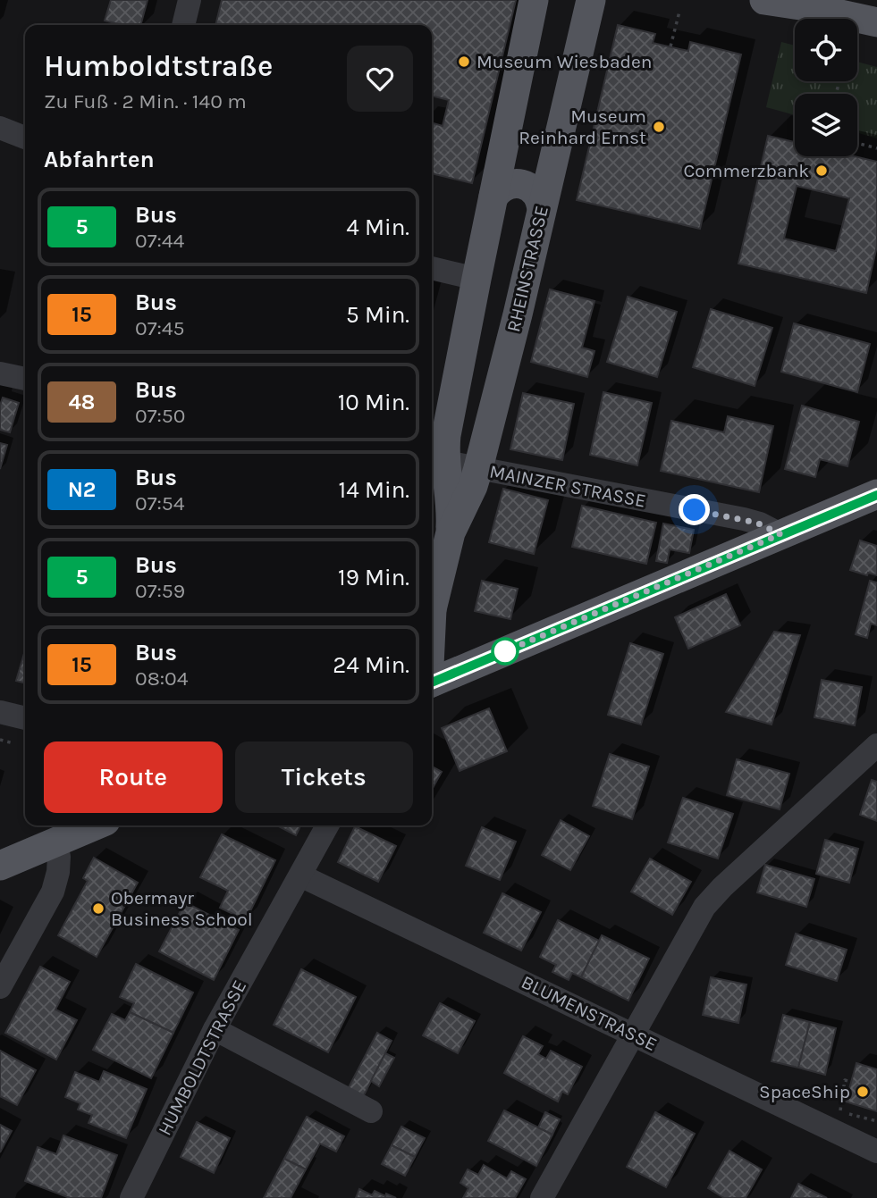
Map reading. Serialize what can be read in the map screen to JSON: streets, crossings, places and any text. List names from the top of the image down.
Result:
{
  "streets": {
    "main road": ["RHEINSTRASSE"],
    "street": ["MAINZER STRASSE", "BLUMENSTRASSE", "HUMBOLDTSTRASSE"]
  },
  "crossings": [
    ["RHEINSTRASSE", "MAINZER STRASSE"],
    ["BLUMENSTRASSE", "HUMBOLDTSTRASSE"]
  ],
  "places": [
    "Museum Wiesbaden",
    "Museum Reinhard Ernst",
    "Commerzbank",
    "Obermayr Business School",
    "SpaceShip"
  ],
  "lines": ["bus line 5"],
  "page": {
    "heading": [
      ["Humboldtstraße", "Zu Fuß · 2 Min. · 140 m"],
      "Abfahrten"
    ],
    "list": [
      {
        "mark": "5",
        "name": "Bus",
        "note": "07:44",
        "value": "4 Min."
      },
      {
        "mark": "15",
        "name": "Bus",
        "note": "07:45",
        "value": "5 Min."
      },
      {
        "mark": "48",
        "name": "Bus",
        "note": "07:50",
        "value": "10 Min."
      },
      {
        "mark": "N2",
        "name": "Bus",
        "note": "07:54",
        "value": "14 Min."
      },
      {
        "mark": "5",
        "name": "Bus",
        "note": "07:59",
        "value": "19 Min."
      },
      {
        "mark": "15",
        "name": "Bus",
        "note": "08:04",
        "value": "24 Min."
      }
    ],
    "buttons": ["Route", "Tickets"]
  }
}
